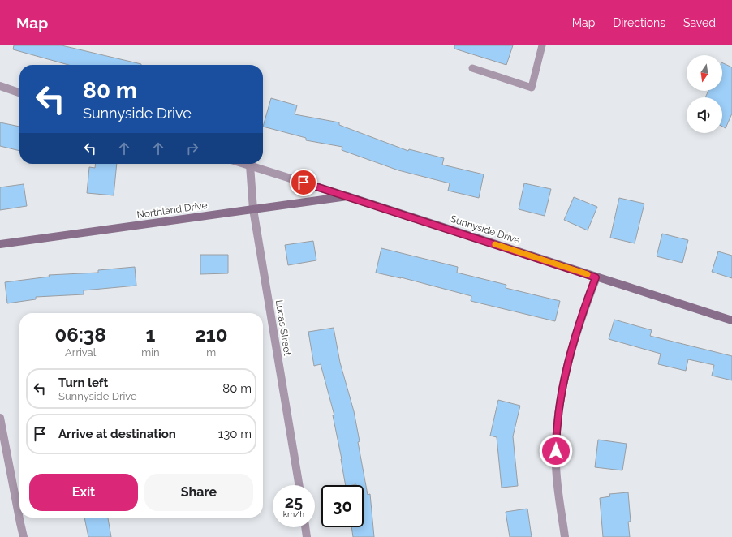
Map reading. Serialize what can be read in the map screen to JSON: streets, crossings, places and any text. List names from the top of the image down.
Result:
{
  "streets": {
    "street": ["Northland Drive", "Sunnyside Drive", "Lucas Street"]
  },
  "crossings": [
    ["Northland Drive", "Sunnyside Drive"],
    ["Northland Drive", "Lucas Street"],
    ["Sunnyside Drive", "Lucas Street"]
  ],
  "north": "bottom",
  "page": {
    "header": "Map",
    "nav": ["Map", "Directions", "Saved"],
    "turn": ["80 m", "Sunnyside Drive"],
    "eta": [
      "06:38",
      "Arrival",
      "1",
      "min",
      "210",
      "m"
    ],
    "list": [
      {
        "name": "Turn left",
        "note": "Sunnyside Drive",
        "value": "80 m"
      },
      {
        "name": "Arrive at destination",
        "value": "130 m"
      }
    ],
    "buttons": ["Exit", "Share"],
    "speed": "25 km/h",
    "limit": "30"
  }
}
